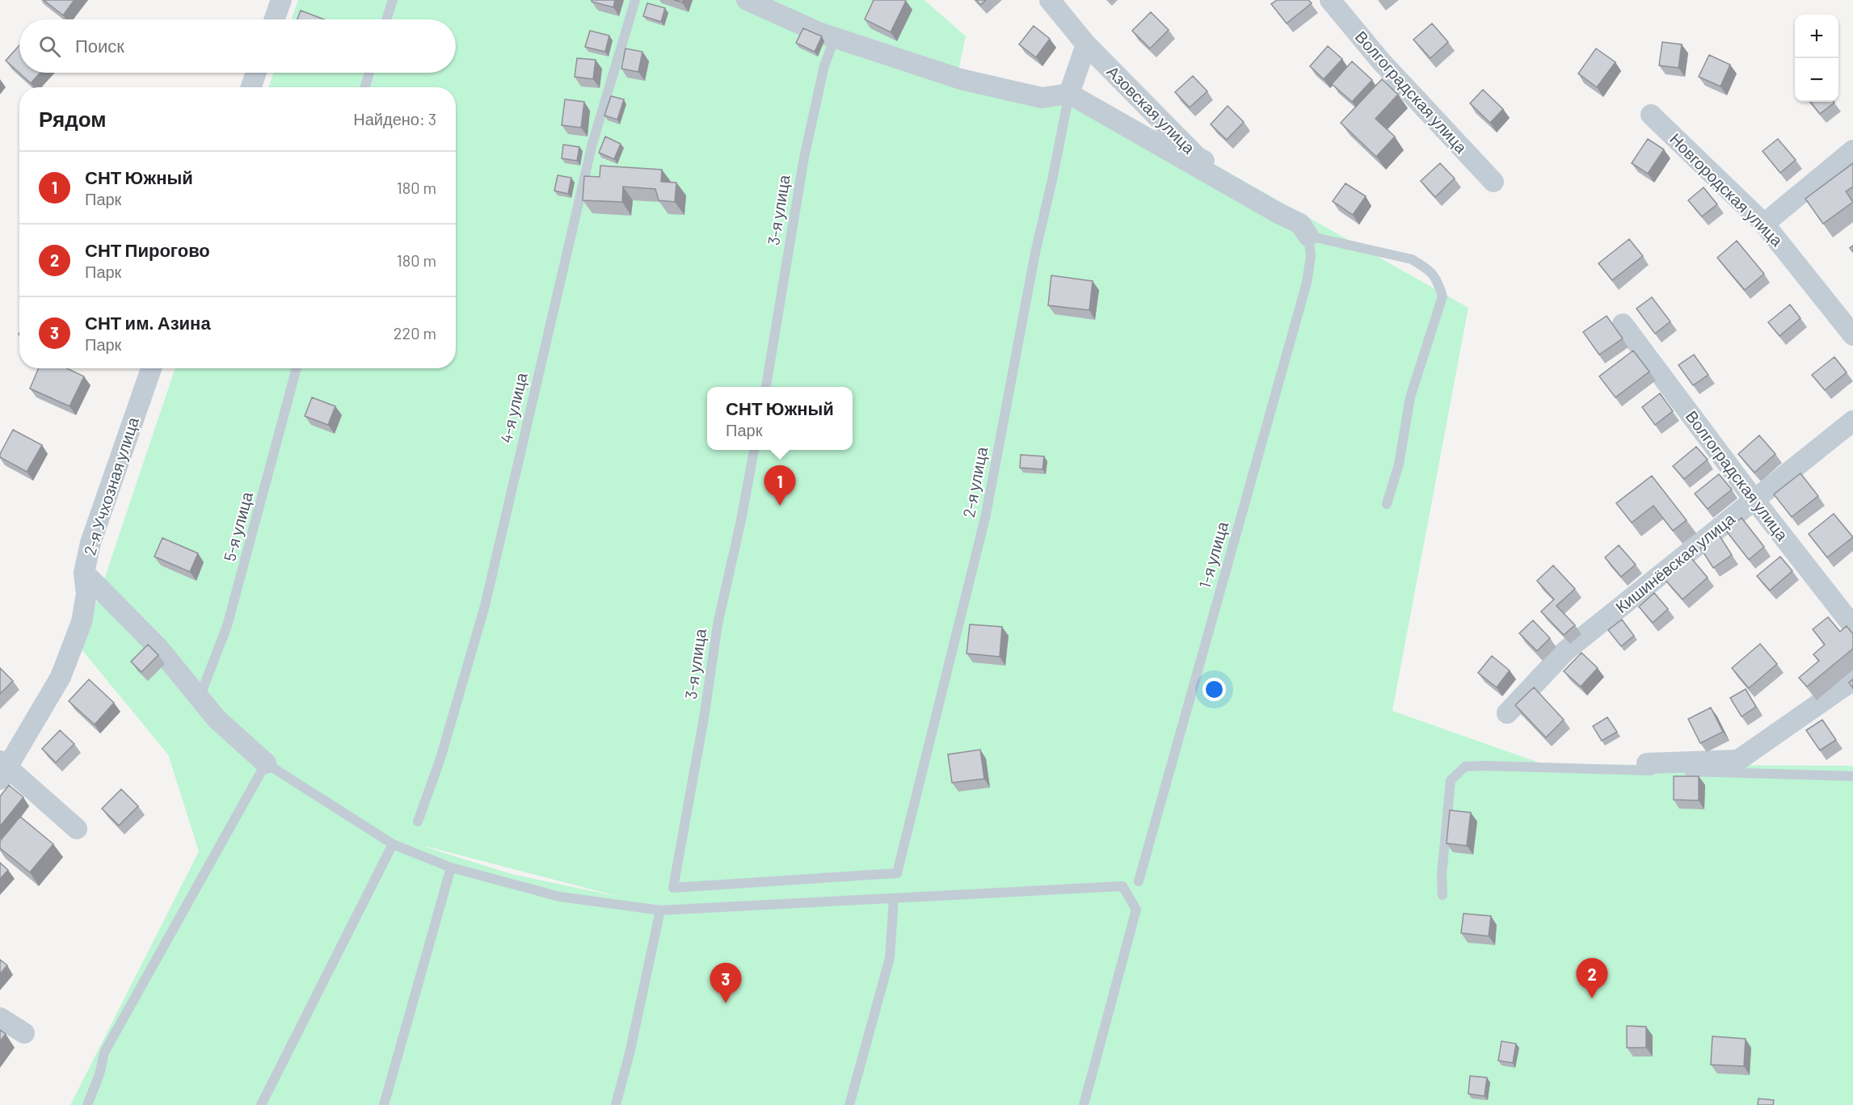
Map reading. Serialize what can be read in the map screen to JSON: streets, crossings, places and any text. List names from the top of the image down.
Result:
{
  "streets": {
    "street": [
      "Волгоградская улица",
      "Азовская улица",
      "Новгородская улица",
      "2-я Учхозная улица",
      "Кишинёвская улица"
    ],
    "lane": [
      "3-я улица",
      "4-я улица",
      "2-я улица",
      "5-я улица",
      "1-я улица"
    ]
  },
  "crossings": [
    ["Волгоградская улица", "Кишинёвская улица"],
    ["3-я улица", "2-я улица"]
  ],
  "page": {
    "map_buttons": ["+", "−"],
    "search": "Поиск",
    "heading": ["Рядом", "Найдено: 3"],
    "list": [
      {
        "mark": "1",
        "name": "СНТ Южный",
        "note": "Парк",
        "value": "180 m"
      },
      {
        "mark": "2",
        "name": "СНТ Пирогово",
        "note": "Парк",
        "value": "180 m"
      },
      {
        "mark": "3",
        "name": "СНТ им. Азина",
        "note": "Парк",
        "value": "220 m"
      }
    ],
    "popup": ["СНТ Южный", "Парк"],
    "pins": ["1", "2", "3"]
  }
}
